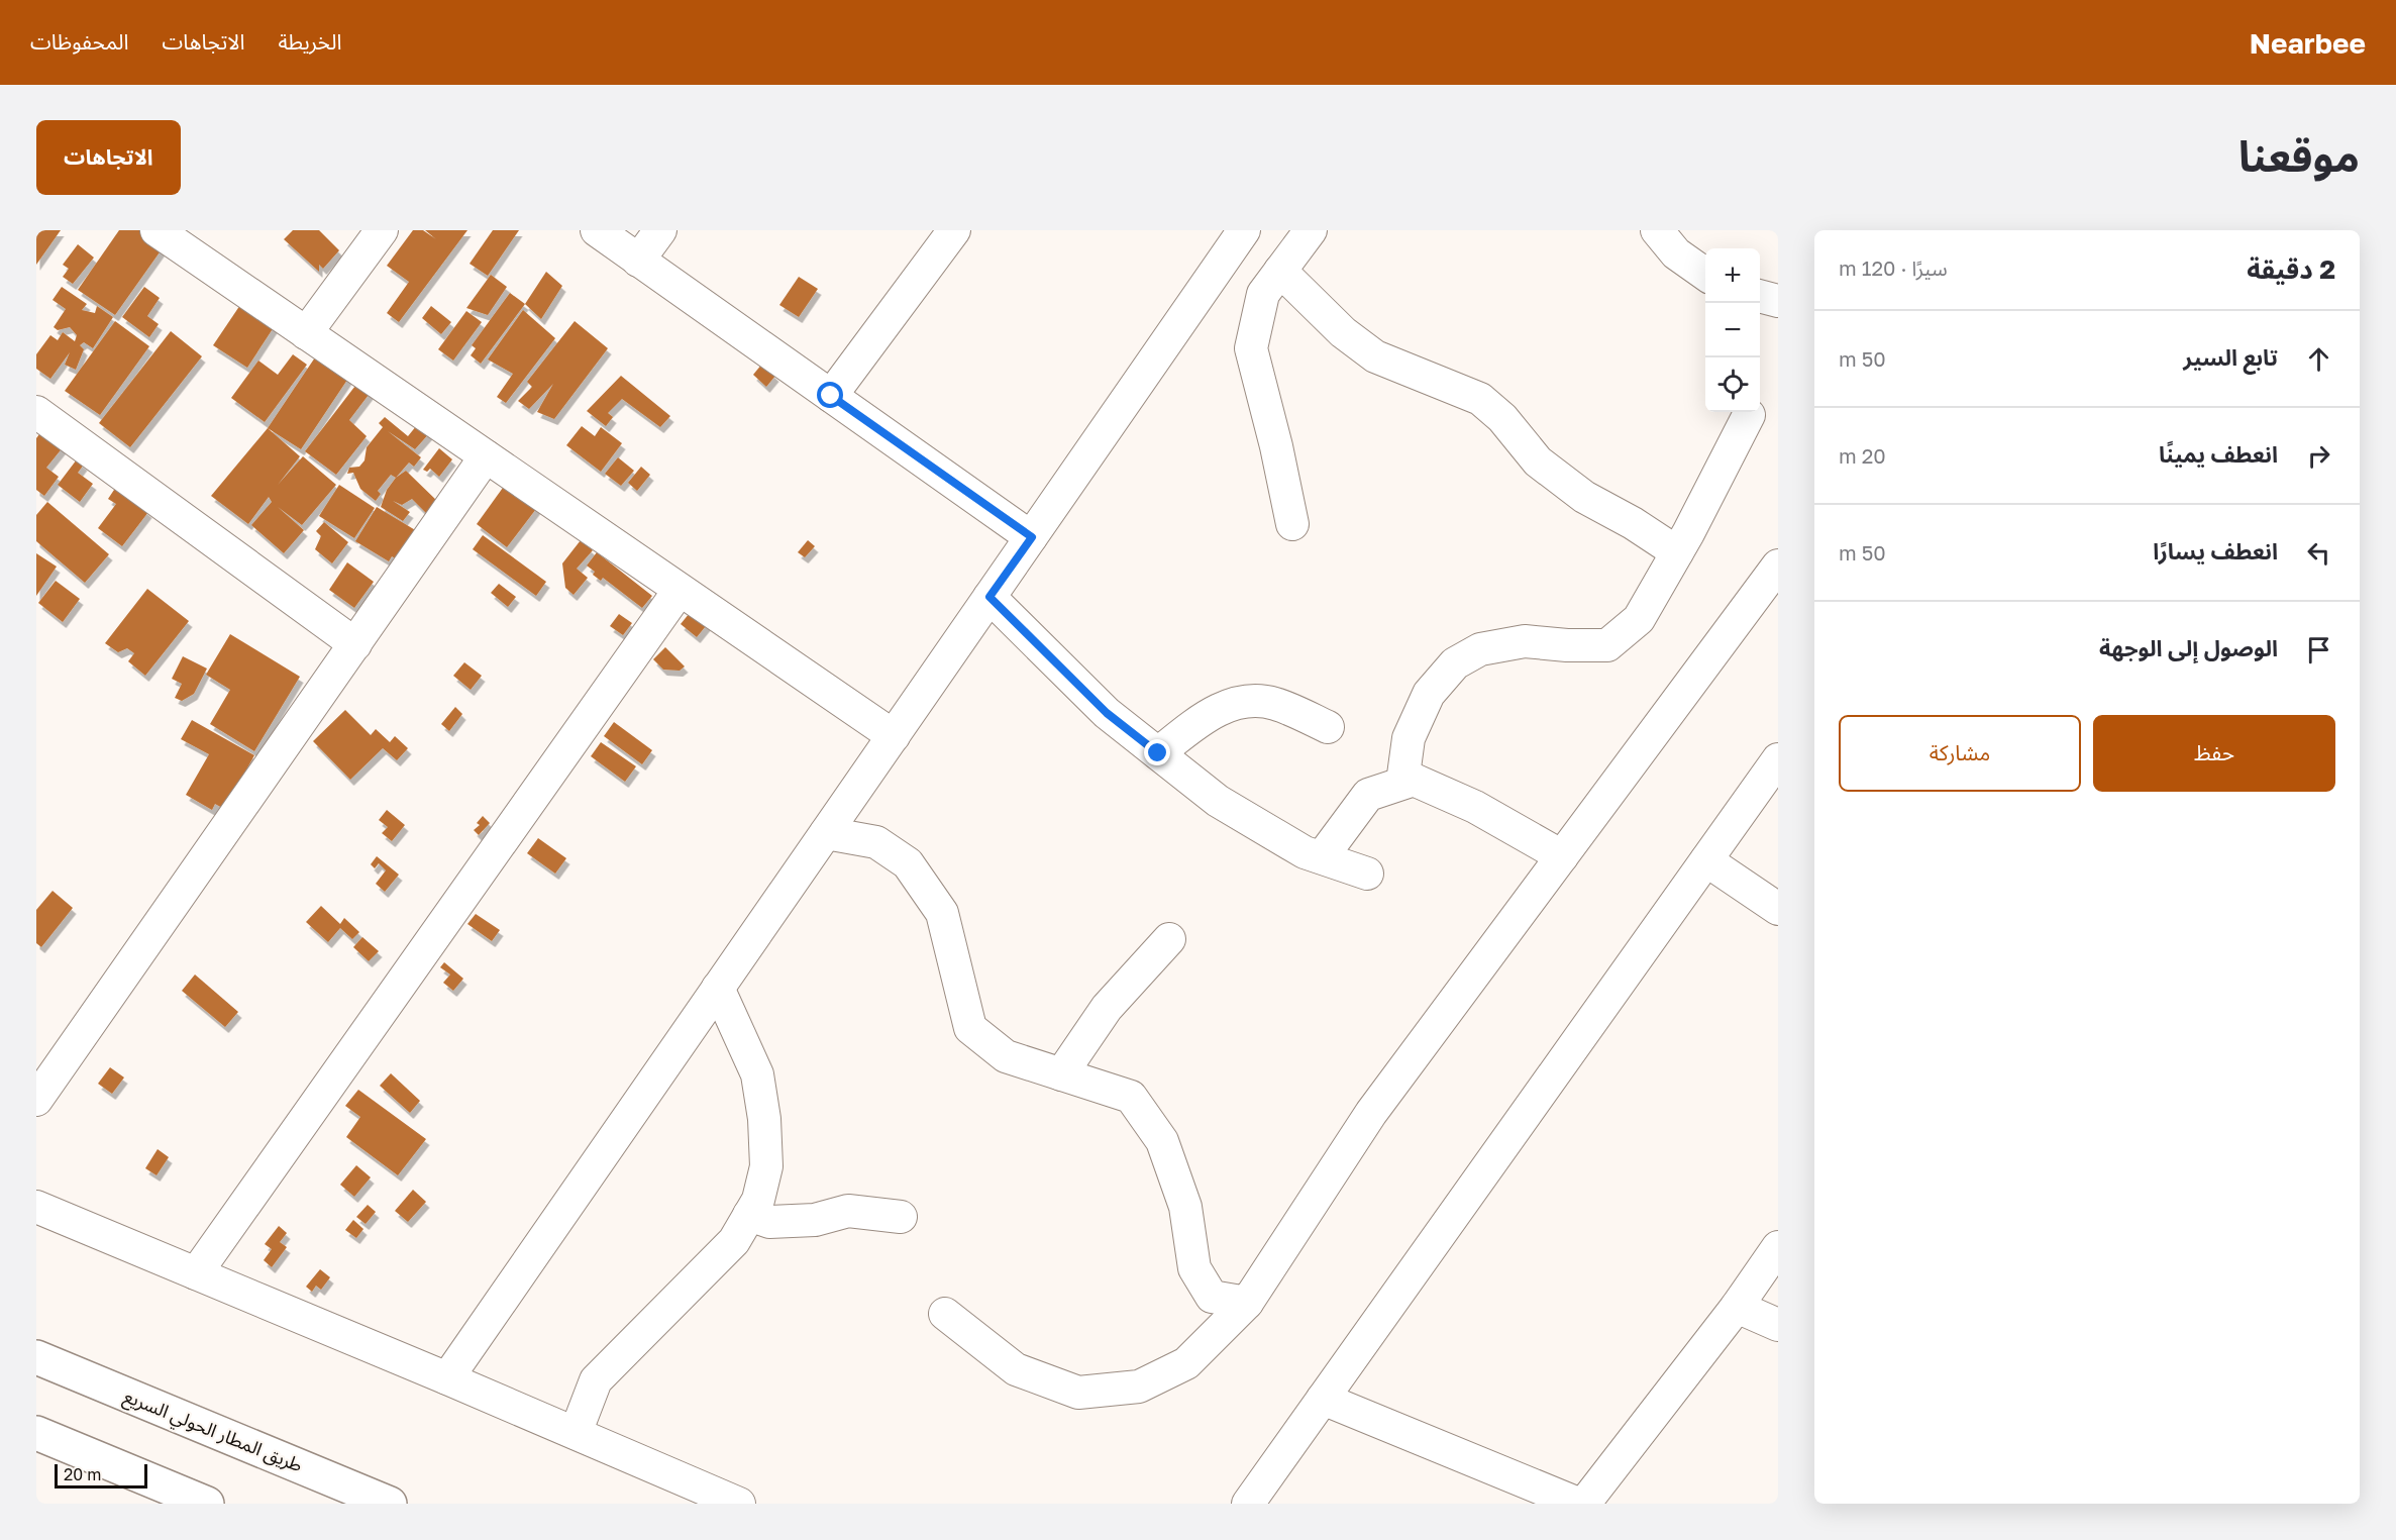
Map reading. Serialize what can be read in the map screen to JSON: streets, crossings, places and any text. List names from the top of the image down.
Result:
{
  "streets": {
    "highway": ["طريق المطار الحولي السريع"]
  },
  "scale_bar": "20 m",
  "page": {
    "header": "Nearbee",
    "nav": ["الخريطة", "الاتجاهات", "المحفوظات"],
    "title": "موقعنا",
    "buttons": [
      "الاتجاهات",
      ["حفظ", "مشاركة"]
    ],
    "heading": ["2 دقيقة", "سيرًا · 120 m"],
    "map_buttons": ["+", "−"],
    "list": [
      ["تابع السير", "50 m"],
      ["انعطف يمينًا", "20 m"],
      ["انعطف يسارًا", "50 m"],
      "الوصول إلى الوجهة"
    ],
    "scale": "20 m"
  }
}
